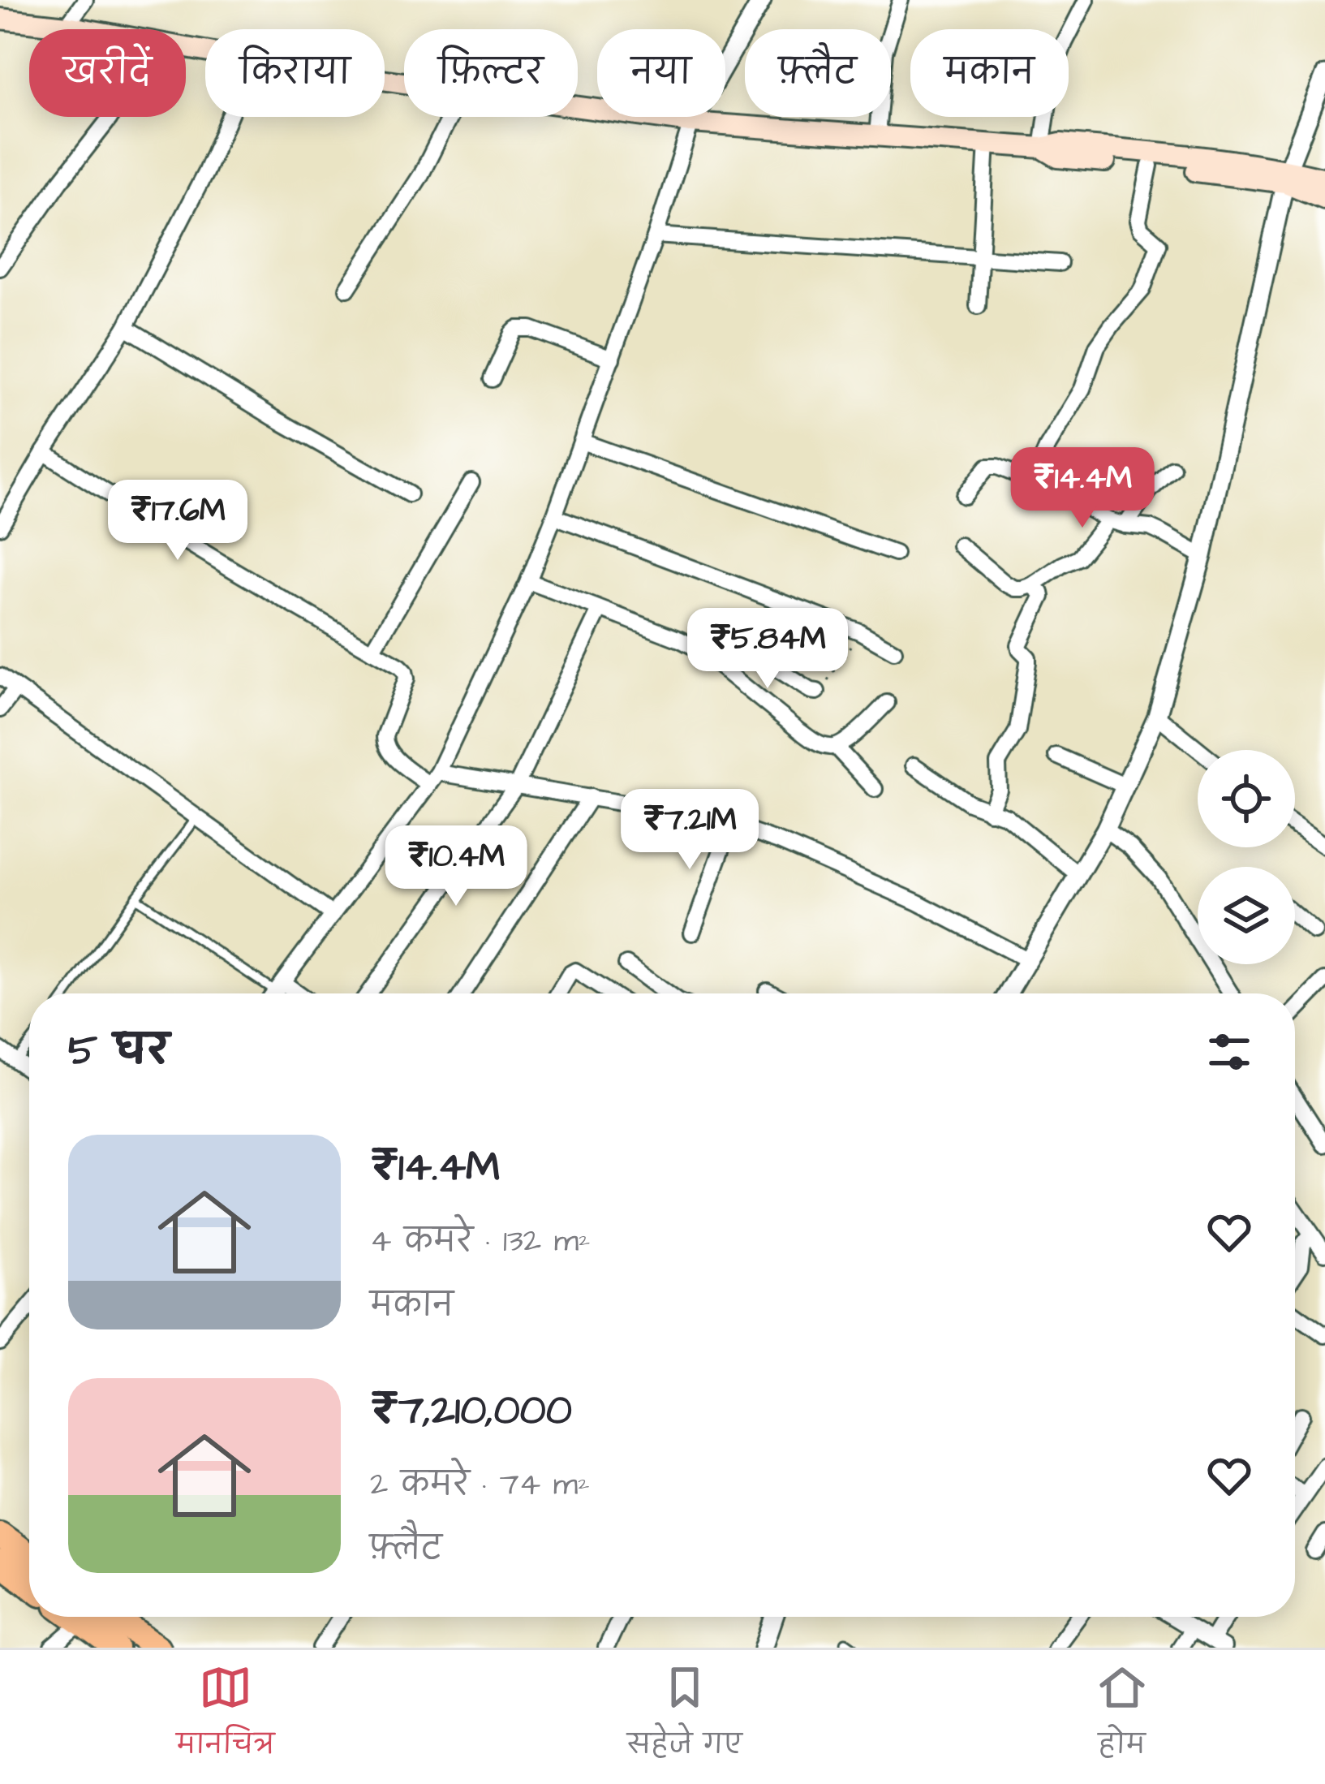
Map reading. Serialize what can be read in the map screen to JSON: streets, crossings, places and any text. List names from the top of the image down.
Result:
{
  "page": {
    "chip": [
      "खरीदें",
      "किराया",
      "फ़िल्टर",
      "नया",
      "फ़्लैट",
      "मकान"
    ],
    "price": [
      "₹14.4M",
      "₹17.6M",
      "₹5.84M",
      "₹7.21M",
      "₹10.4M"
    ],
    "heading": "5 घर",
    "list": [
      {
        "name": "₹14.4M",
        "note": "4 कमरे · 132 m² · मकान"
      },
      {
        "name": "₹7,210,000",
        "note": "2 कमरे · 74 m² · फ़्लैट"
      }
    ],
    "tabs": ["मानचित्र", "सहेजे गए", "होम"]
  }
}
